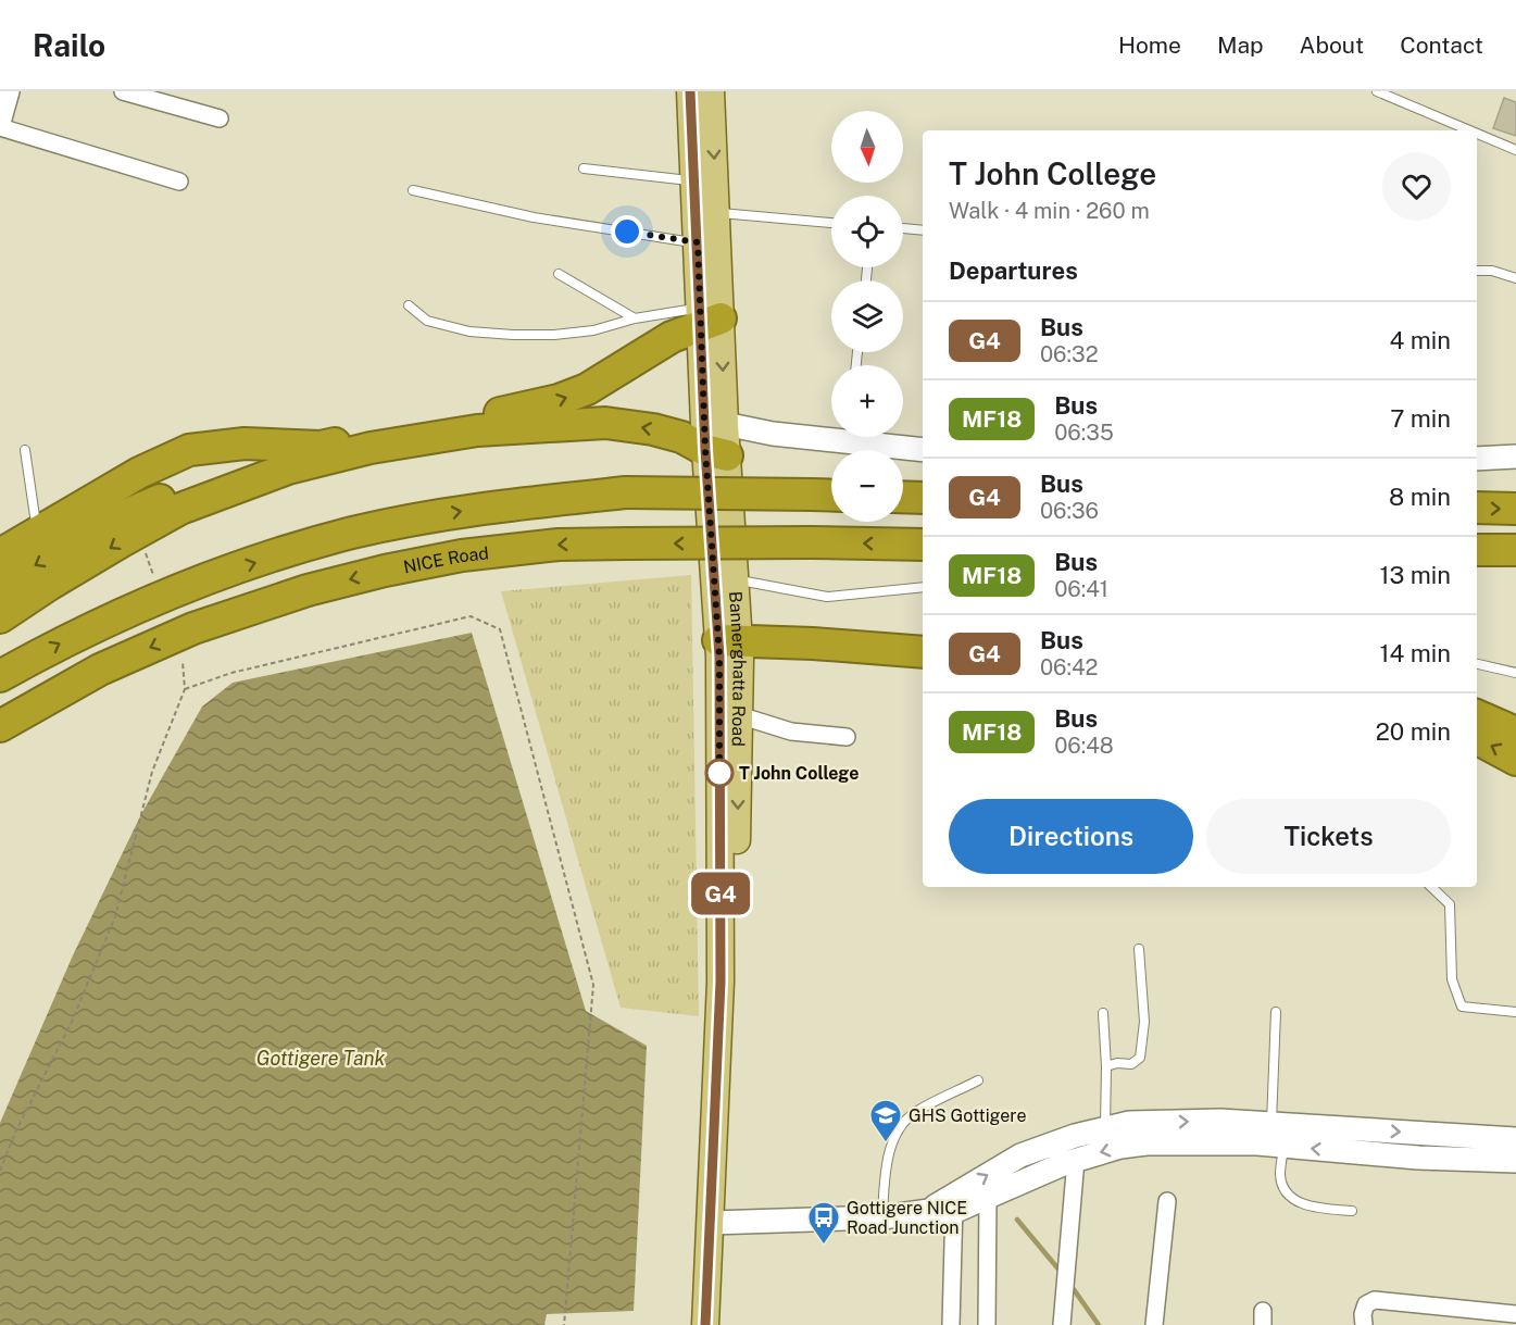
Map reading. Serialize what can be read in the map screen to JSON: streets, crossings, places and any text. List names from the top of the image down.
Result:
{
  "streets": {
    "highway": ["NICE Road"],
    "main road": ["Bannerghatta Road"]
  },
  "water": ["Gottigere Tank"],
  "places": {
    "other": ["T John College"],
    "school or university": ["GHS Gottigere"],
    "bus stop": ["Gottigere NICE Road Junction"]
  },
  "lines": ["bus line G4"],
  "north": "bottom",
  "page": {
    "header": "Railo",
    "nav": [
      "Home",
      "Map",
      "About",
      "Contact"
    ],
    "on_map": "G4",
    "map_buttons": ["+", "−"],
    "heading": [
      ["T John College", "Walk · 4 min · 260 m"],
      "Departures"
    ],
    "list": [
      {
        "mark": "G4",
        "name": "Bus",
        "note": "06:32",
        "value": "4 min"
      },
      {
        "mark": "MF18",
        "name": "Bus",
        "note": "06:35",
        "value": "7 min"
      },
      {
        "mark": "G4",
        "name": "Bus",
        "note": "06:36",
        "value": "8 min"
      },
      {
        "mark": "MF18",
        "name": "Bus",
        "note": "06:41",
        "value": "13 min"
      },
      {
        "mark": "G4",
        "name": "Bus",
        "note": "06:42",
        "value": "14 min"
      },
      {
        "mark": "MF18",
        "name": "Bus",
        "note": "06:48",
        "value": "20 min"
      }
    ],
    "buttons": ["Directions", "Tickets"]
  }
}
